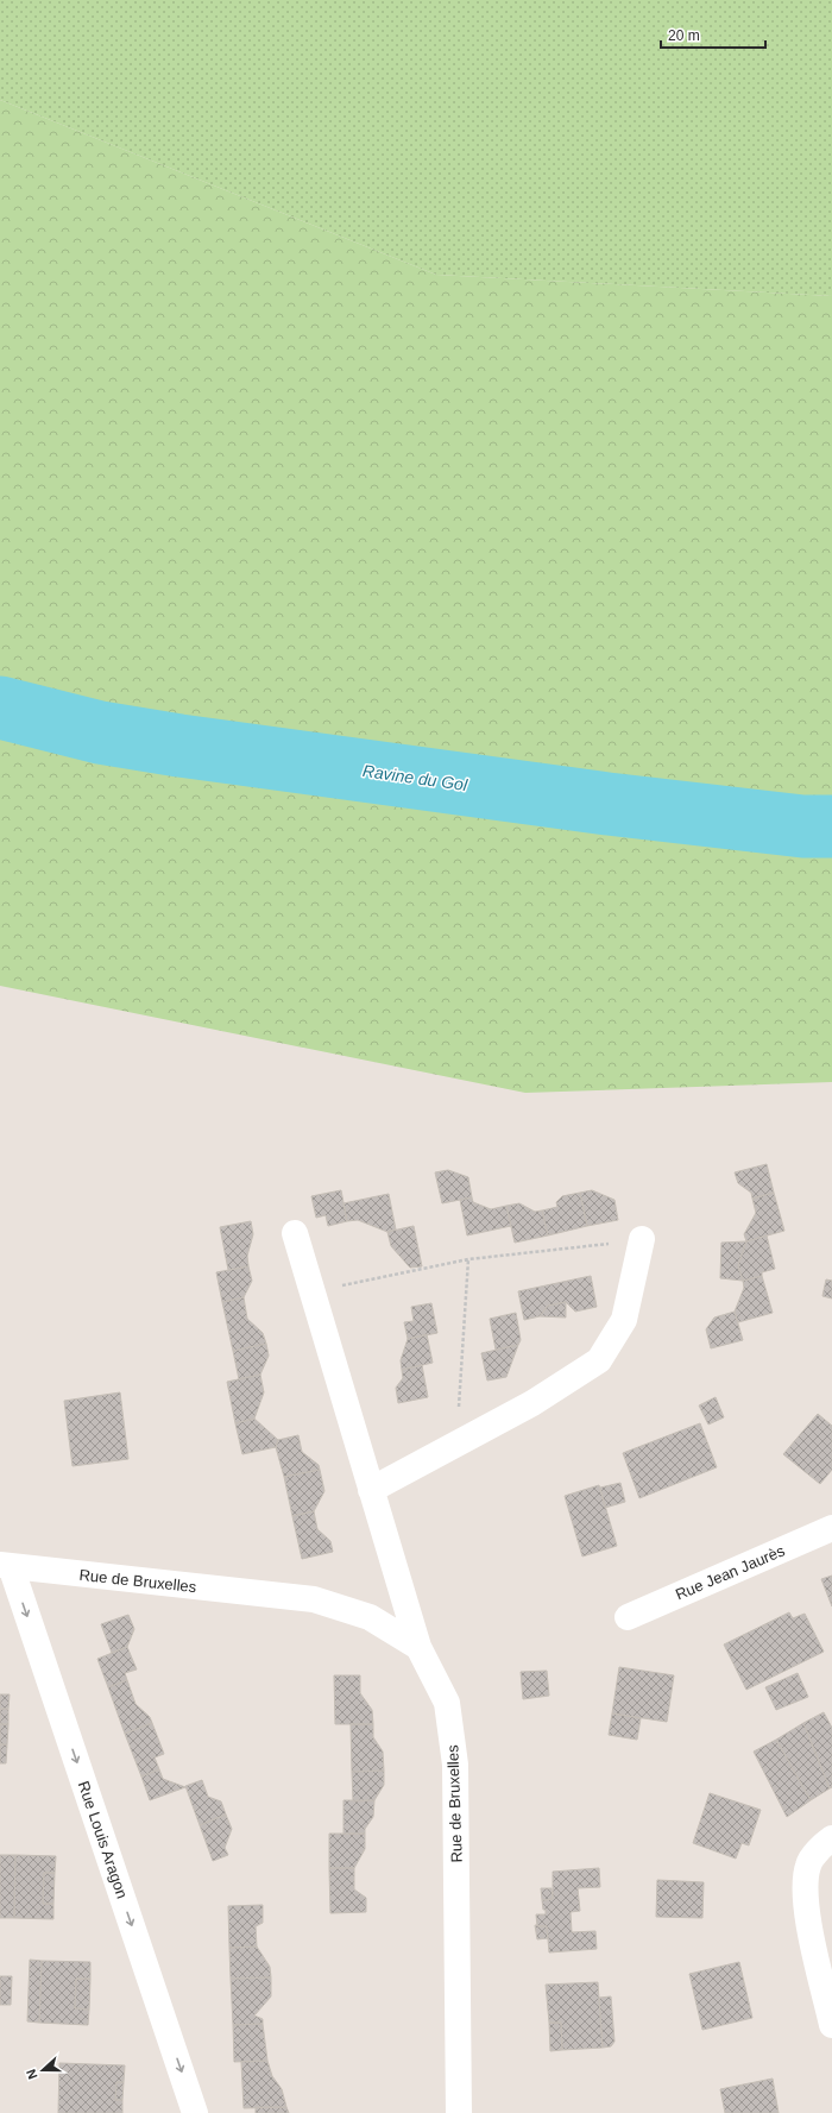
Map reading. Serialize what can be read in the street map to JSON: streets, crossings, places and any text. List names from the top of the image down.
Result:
{
  "streets": {
    "street": ["Rue Jean Jaurès", "Rue de Bruxelles", "Rue Louis Aragon"]
  },
  "crossings": [
    ["Rue de Bruxelles", "Rue Louis Aragon"]
  ],
  "one_way": ["Rue Louis Aragon"],
  "water": ["Ravine du Gol"],
  "scale_bar": "20 m",
  "north": "left"
}
